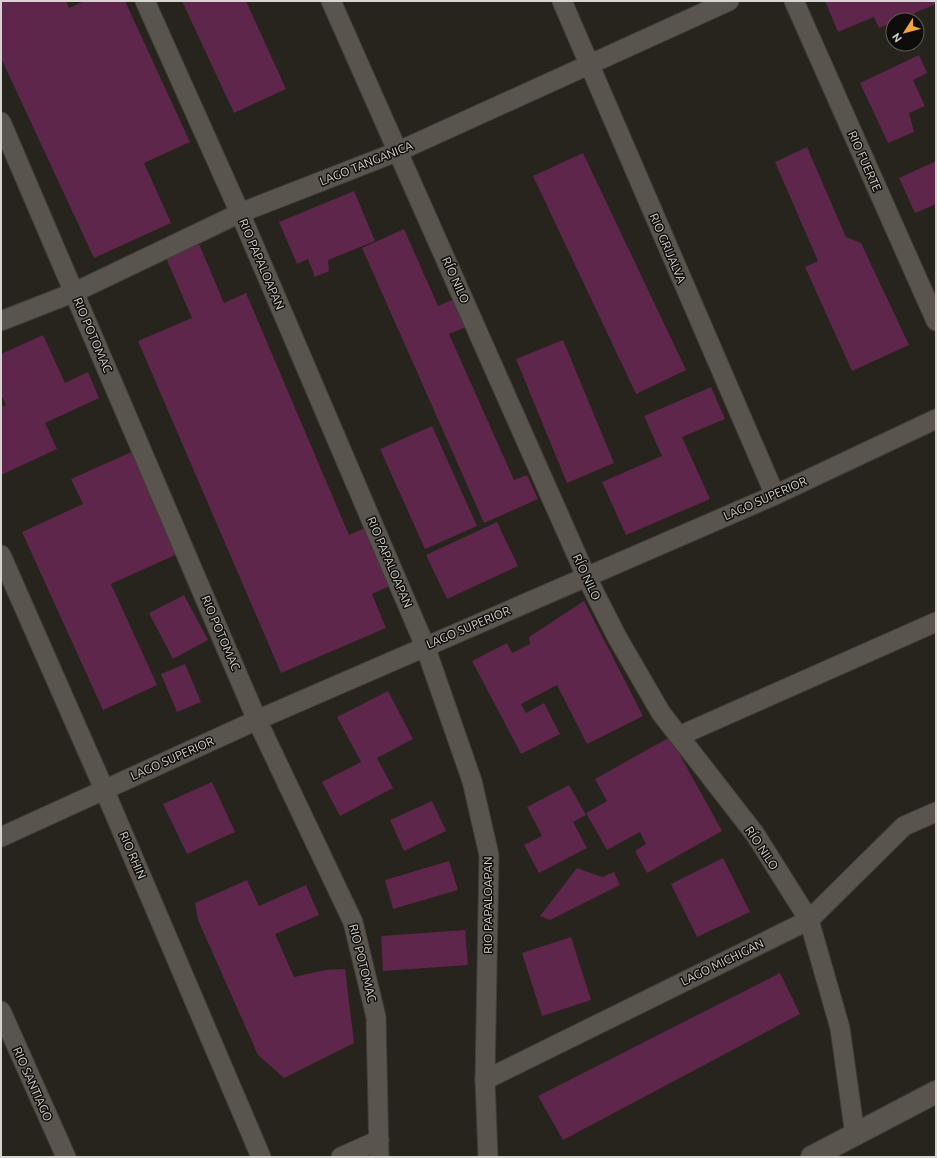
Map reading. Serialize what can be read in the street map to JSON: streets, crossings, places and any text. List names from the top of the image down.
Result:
{
  "streets": {
    "street": [
      "RIO FUERTE",
      "LAGO TANGANICA",
      "RIO GRIJALVA",
      "RIO PAPALOAPAN",
      "RÍO NILO",
      "RIO POTOMAC",
      "LAGO SUPERIOR",
      "RIO RHIN",
      "LAGO MICHIGAN",
      "RIO SANTIAGO"
    ]
  },
  "crossings": [
    ["LAGO TANGANICA", "RIO GRIJALVA"],
    ["LAGO TANGANICA", "RIO PAPALOAPAN"],
    ["LAGO TANGANICA", "RÍO NILO"],
    ["LAGO TANGANICA", "RIO POTOMAC"],
    ["RIO GRIJALVA", "LAGO SUPERIOR"],
    ["RIO PAPALOAPAN", "LAGO SUPERIOR"],
    ["RIO PAPALOAPAN", "LAGO MICHIGAN"],
    ["RÍO NILO", "LAGO SUPERIOR"],
    ["RÍO NILO", "LAGO MICHIGAN"],
    ["RIO POTOMAC", "LAGO SUPERIOR"],
    ["LAGO SUPERIOR", "RIO RHIN"]
  ],
  "north": "bottom left"
}
